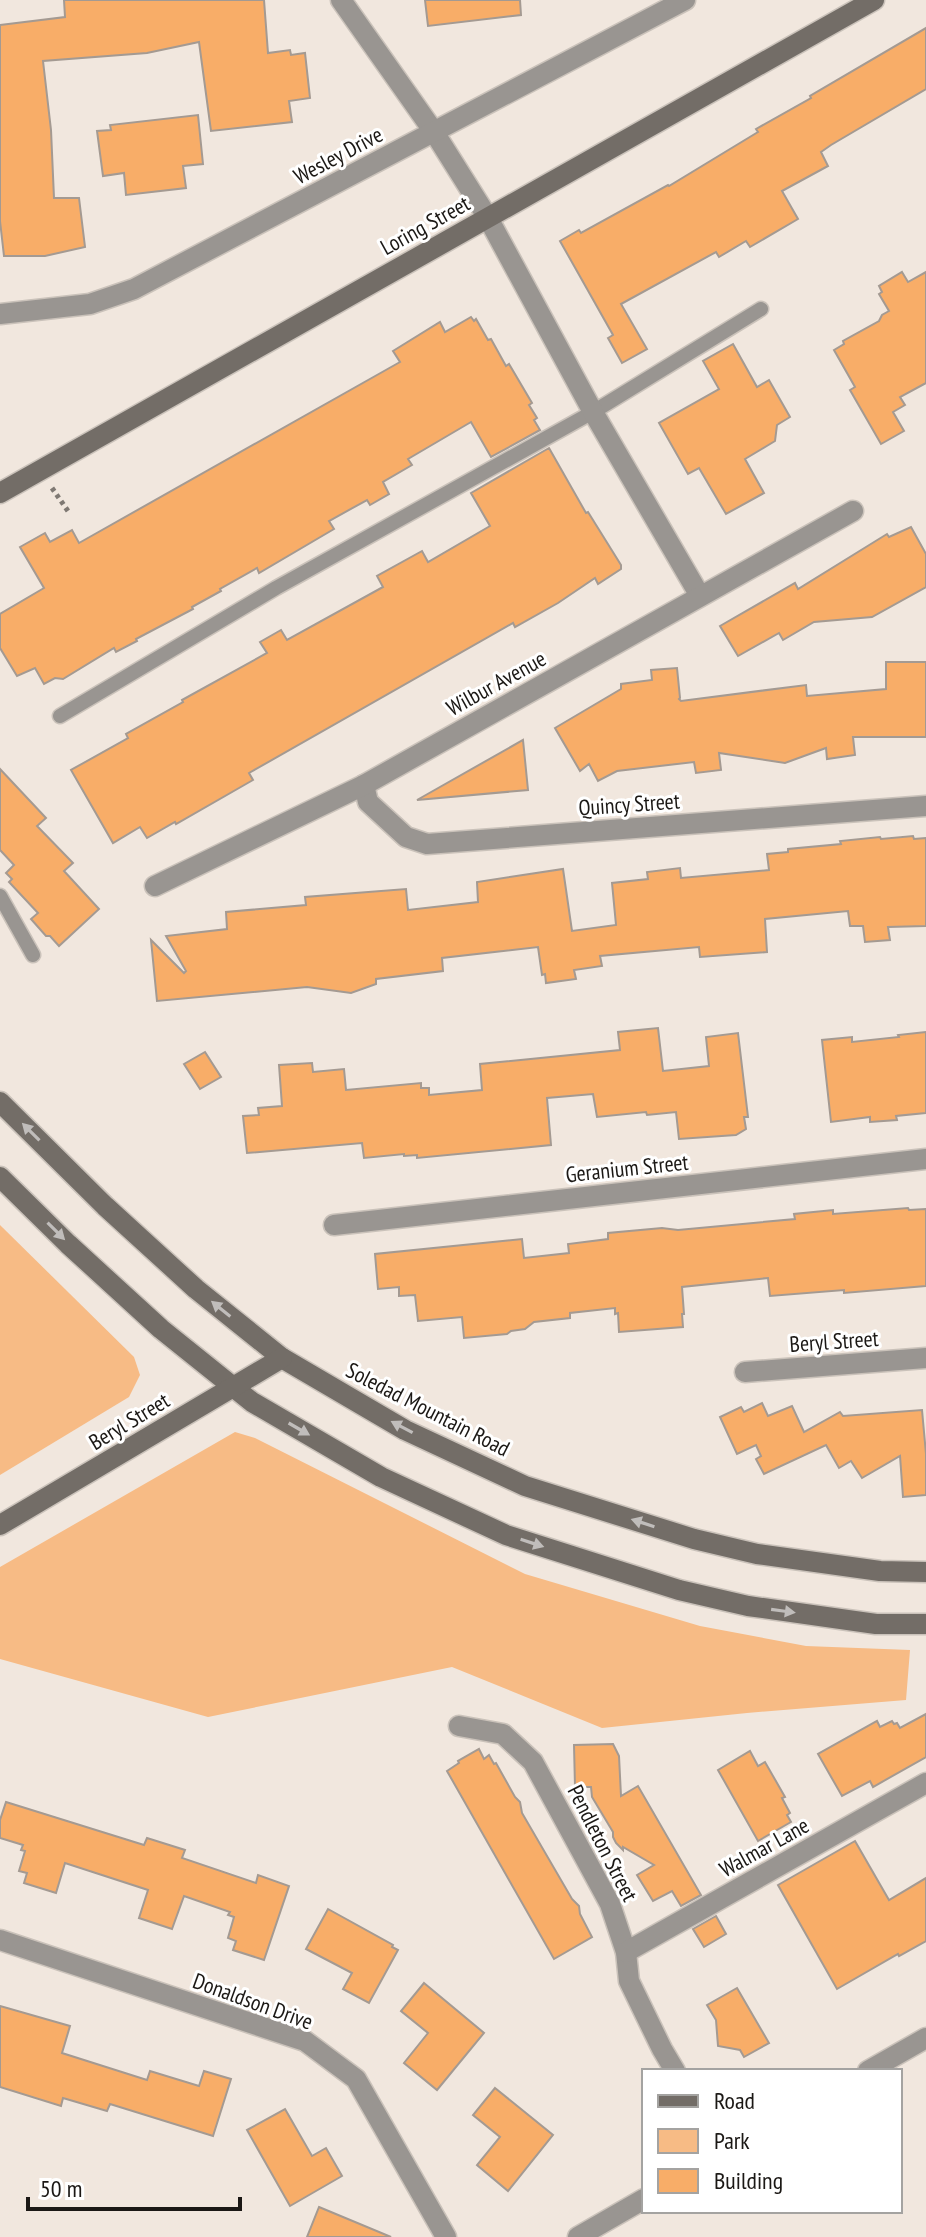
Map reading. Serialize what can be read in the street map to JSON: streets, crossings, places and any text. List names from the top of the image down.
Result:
{
  "streets": {
    "main road": ["Loring Street", "Beryl Street", "Soledad Mountain Road"],
    "street": [
      "Wesley Drive",
      "Wilbur Avenue",
      "Quincy Street",
      "Geranium Street",
      "Pendleton Street",
      "Walmar Lane",
      "Donaldson Drive"
    ]
  },
  "crossings": [
    ["Wilbur Avenue", "Quincy Street"],
    ["Beryl Street", "Soledad Mountain Road"],
    ["Pendleton Street", "Walmar Lane"]
  ],
  "legend": ["Road", "Park", "Building"],
  "scale_bar": "50 m"
}
